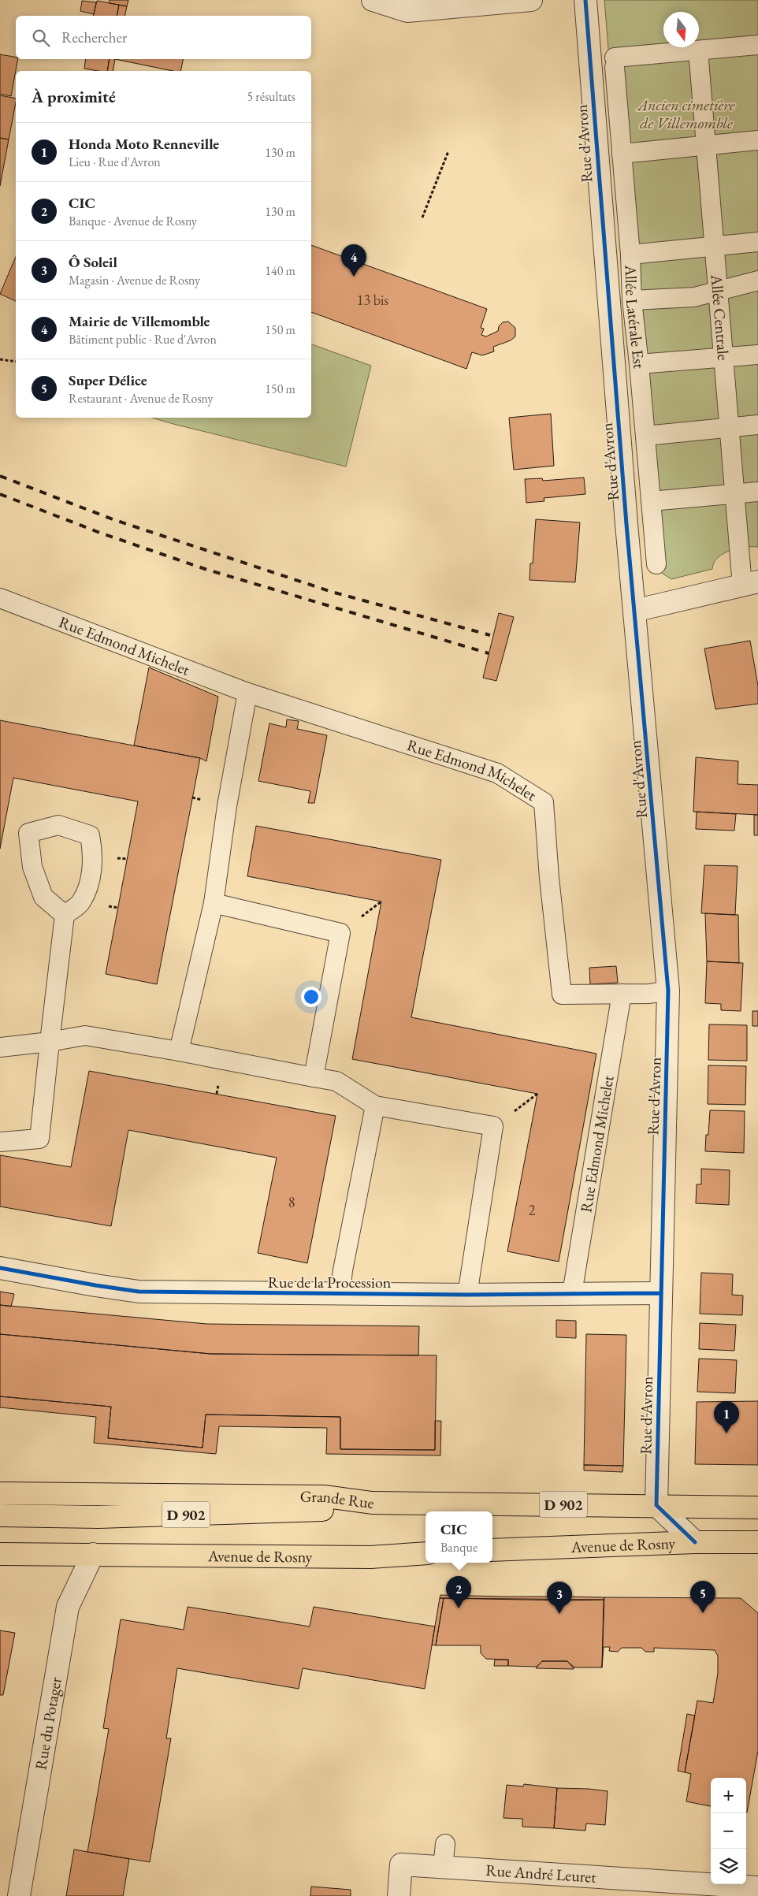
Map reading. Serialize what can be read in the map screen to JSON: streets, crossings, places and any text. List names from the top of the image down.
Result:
{
  "streets": {
    "main road": ["Grande Rue", "D 902", "Avenue de Rosny"],
    "street": [
      "Rue d'Avron",
      "Rue de la Procession",
      "Rue du Potager",
      "Rue André Leuret"
    ],
    "lane": ["Allée Latérale Est", "Allée Centrale", "Rue Edmond Michelet"]
  },
  "crossings": [
    ["Rue d'Avron", "Rue Edmond Michelet"],
    ["Rue d'Avron", "Rue de la Procession"],
    ["Rue d'Avron", "D 902"],
    ["Allée Latérale Est", "Allée Centrale"],
    ["Rue Edmond Michelet", "Rue de la Procession"],
    ["Grande Rue", "D 902"],
    ["Avenue de Rosny", "Rue du Potager"]
  ],
  "parks": ["Ancien cimetière de Villemomble"],
  "house_numbers": ["13 bis", "8", "2"],
  "north": "bottom",
  "page": {
    "search": "Rechercher",
    "heading": ["À proximité", "5 résultats"],
    "list": [
      {
        "mark": "1",
        "name": "Honda Moto Renneville",
        "note": "Lieu · Rue d'Avron",
        "value": "130 m"
      },
      {
        "mark": "2",
        "name": "CIC",
        "note": "Banque · Avenue de Rosny",
        "value": "130 m"
      },
      {
        "mark": "3",
        "name": "Ô Soleil",
        "note": "Magasin · Avenue de Rosny",
        "value": "140 m"
      },
      {
        "mark": "4",
        "name": "Mairie de Villemomble",
        "note": "Bâtiment public · Rue d'Avron",
        "value": "150 m"
      },
      {
        "mark": "5",
        "name": "Super Délice",
        "note": "Restaurant · Avenue de Rosny",
        "value": "150 m"
      }
    ],
    "pins": [
      "4",
      "1",
      "2",
      "5",
      "3"
    ],
    "popup": ["CIC", "Banque"],
    "map_buttons": ["+", "−"]
  }
}
